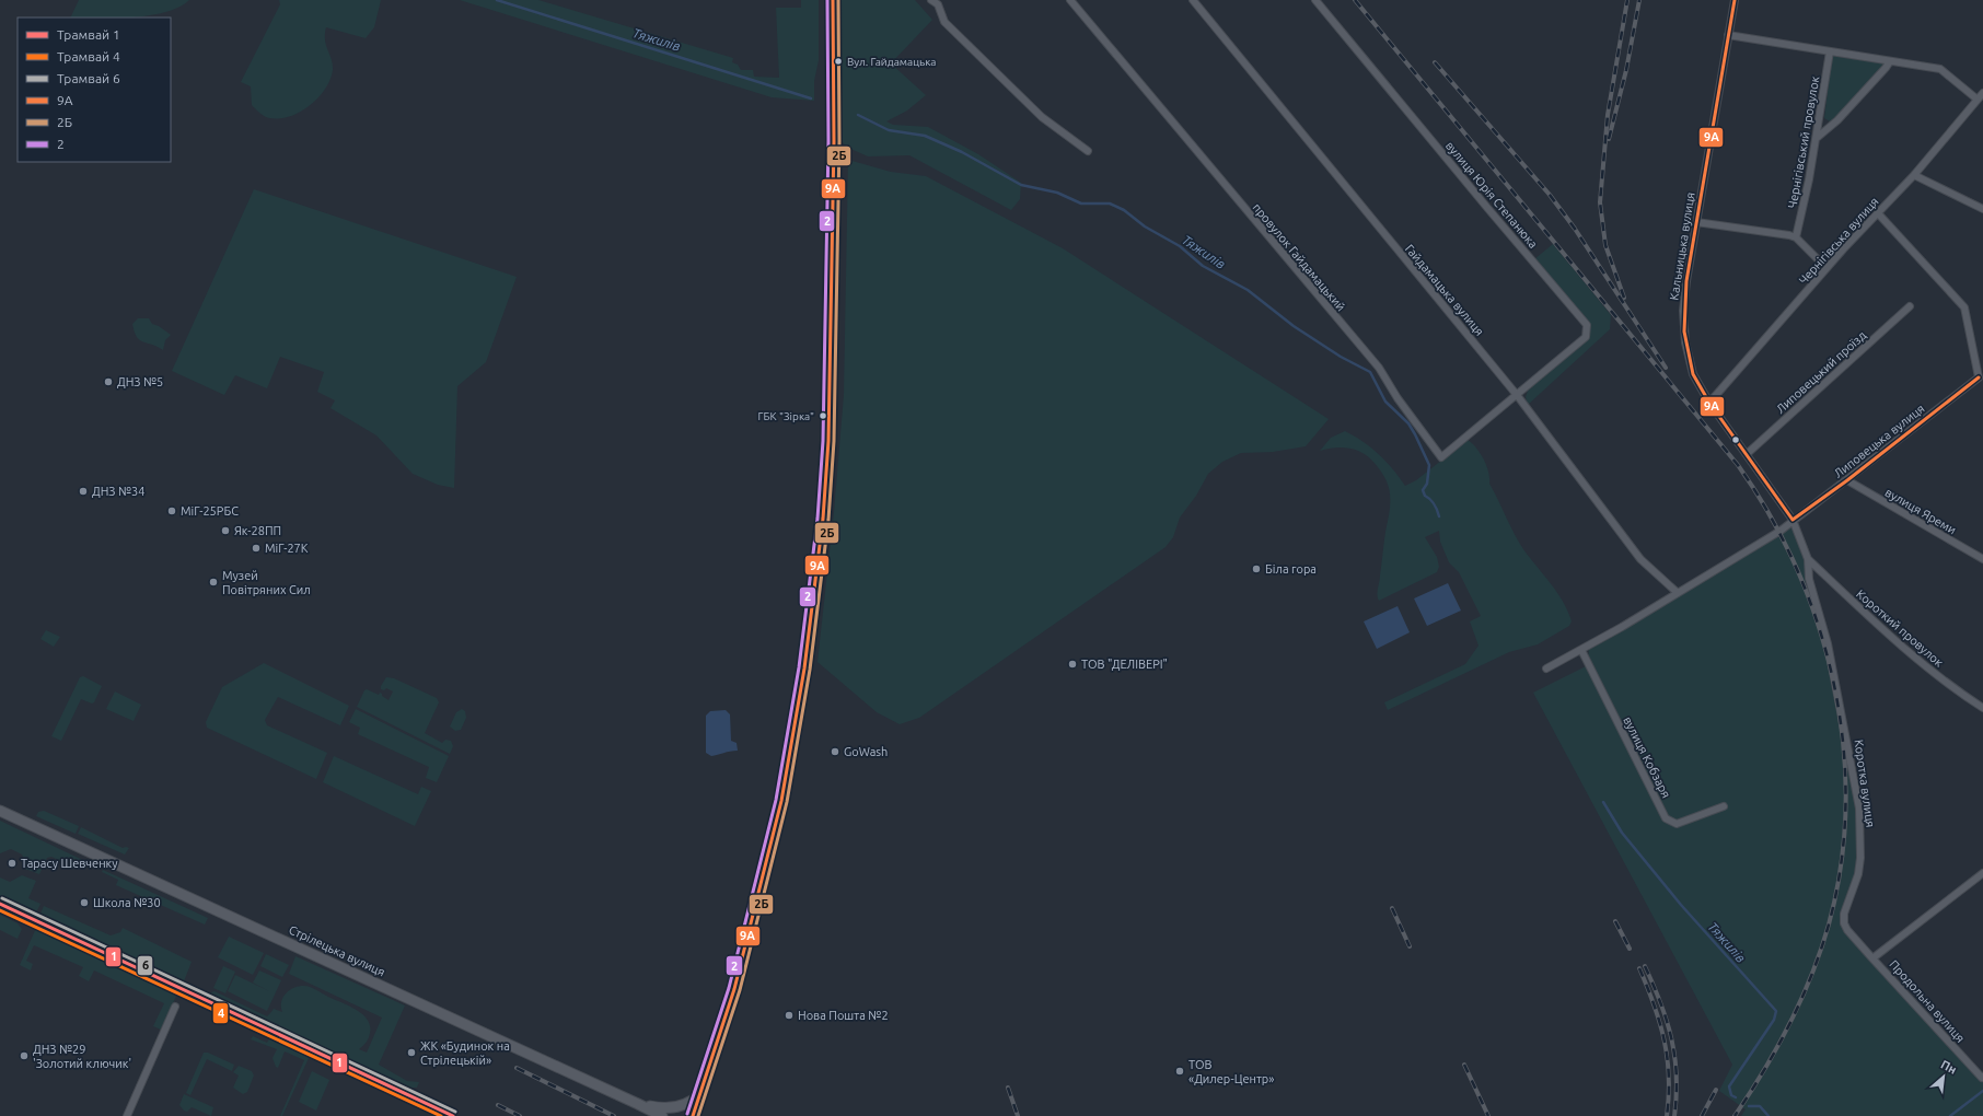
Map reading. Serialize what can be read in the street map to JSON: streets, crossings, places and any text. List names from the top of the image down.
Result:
{
  "streets": {
    "street": [
      "Чернігівський провулок",
      "вулиця Юрія Степанюка",
      "Чернігівська вулиця",
      "Кальницька вулиця",
      "провулок Гайдамацький",
      "Гайдамацька вулиця",
      "Липовецький проїзд",
      "Липовецька вулиця",
      "вулиця Яреми",
      "Короткий провулок",
      "вулиця Кобзаря",
      "Коротка вулиця",
      "Стрілецька вулиця",
      "Продольна вулиця"
    ]
  },
  "crossings": [
    ["вулиця Юрія Степанюка", "провулок Гайдамацький"],
    ["вулиця Юрія Степанюка", "Гайдамацька вулиця"],
    ["Чернігівська вулиця", "Кальницька вулиця"],
    ["Кальницька вулиця", "Липовецький проїзд"],
    ["Кальницька вулиця", "Липовецька вулиця"],
    ["Кальницька вулиця", "Коротка вулиця"],
    ["провулок Гайдамацький", "Гайдамацька вулиця"],
    ["Гайдамацька вулиця", "Липовецька вулиця"],
    ["Липовецька вулиця", "вулиця Яреми"],
    ["Липовецька вулиця", "вулиця Кобзаря"],
    ["Липовецька вулиця", "Коротка вулиця"],
    ["Короткий провулок", "Коротка вулиця"],
    ["Коротка вулиця", "Продольна вулиця"]
  ],
  "water": ["Тяжилів"],
  "places": [
    "Вул. Гайдамацька",
    "ДНЗ №5",
    "ГБК \"Зірка\"",
    "ДНЗ №34",
    "МіГ-25РБС",
    "Як-28ПП",
    "МіГ-27К",
    "Біла гора",
    "Музей Повітряних Сил",
    "ТОВ \"ДЕЛІВЕРІ\"",
    "GoWash",
    "Тарасу Шевченку",
    "Школа №30",
    "Нова Пошта №2",
    "ЖК «Будинок на Стрілецькій»",
    "ДНЗ №29 'Золотий ключик'",
    "ТОВ «Дилер-Центр»"
  ],
  "lines": [
    "transit line 9А",
    "transit line 2Б",
    "transit line 2",
    "tram line 6",
    "tram line 1",
    "tram line 4"
  ],
  "legend": [
    "Трамвай 1",
    "Трамвай 4",
    "Трамвай 6",
    "9А",
    "2Б",
    "2"
  ],
  "north": "top right"
}
